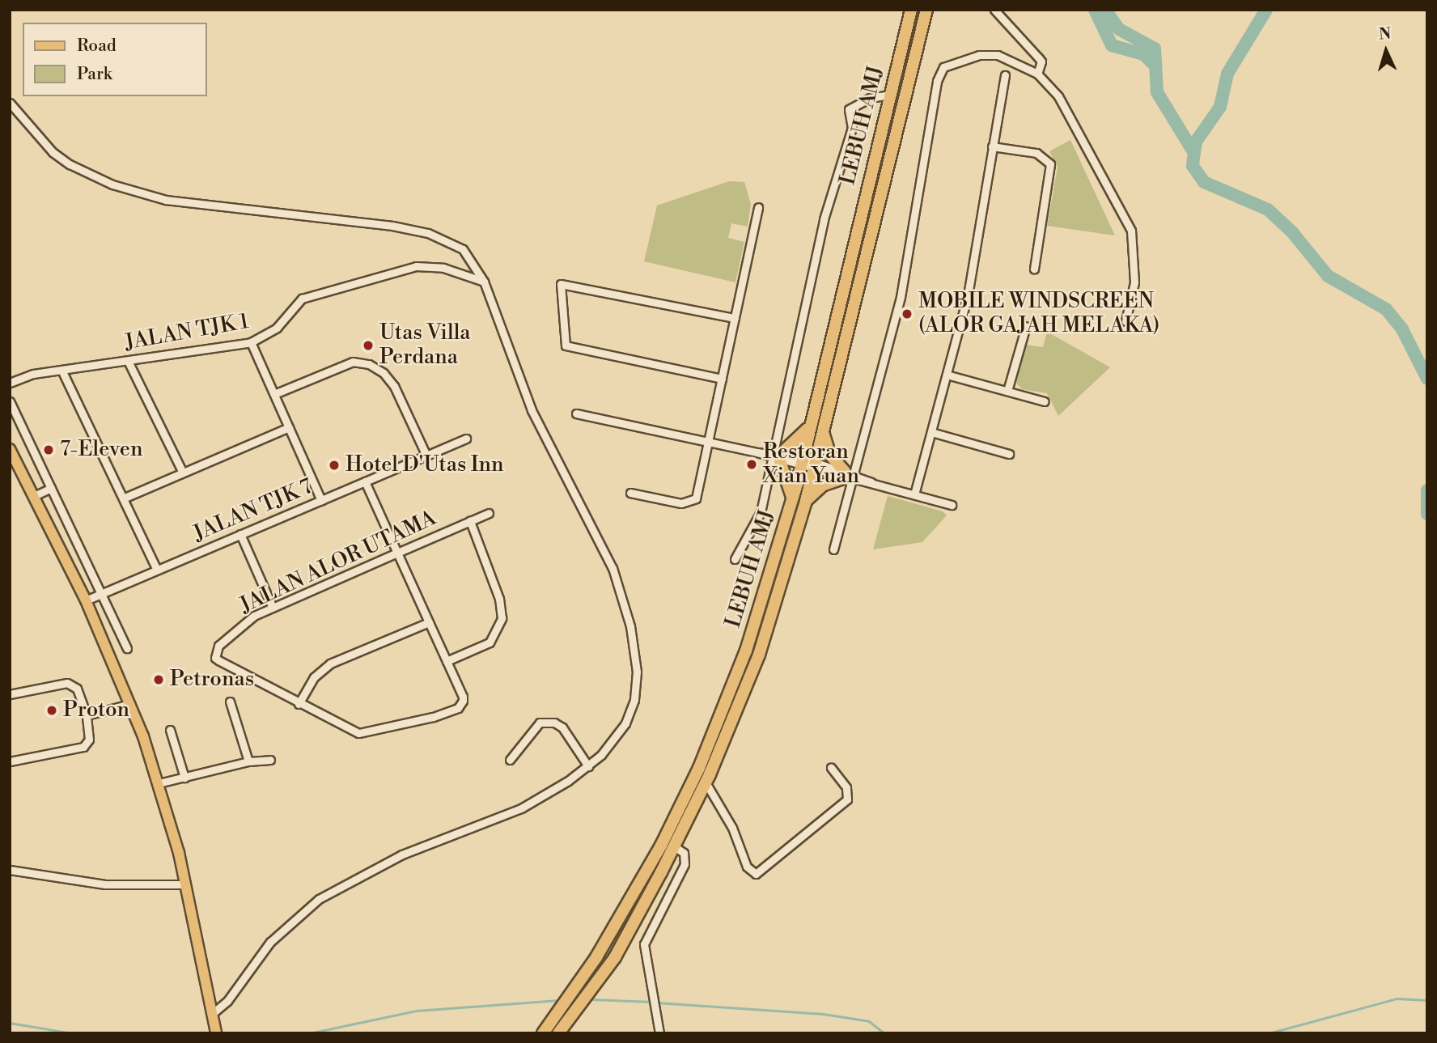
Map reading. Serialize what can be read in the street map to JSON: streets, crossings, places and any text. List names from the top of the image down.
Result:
{
  "streets": {
    "highway": ["LEBUH AMJ"],
    "street": ["JALAN TJK 1", "JALAN TJK 7", "JALAN ALOR UTAMA"]
  },
  "places": [
    "MOBILE WINDSCREEN (ALOR GAJAH MELAKA)",
    "Utas Villa Perdana",
    "7-Eleven",
    "Restoran Xian Yuan",
    "Hotel D'Utas Inn",
    "Petronas",
    "Proton"
  ],
  "legend": ["Road", "Park"],
  "north": "top"
}
